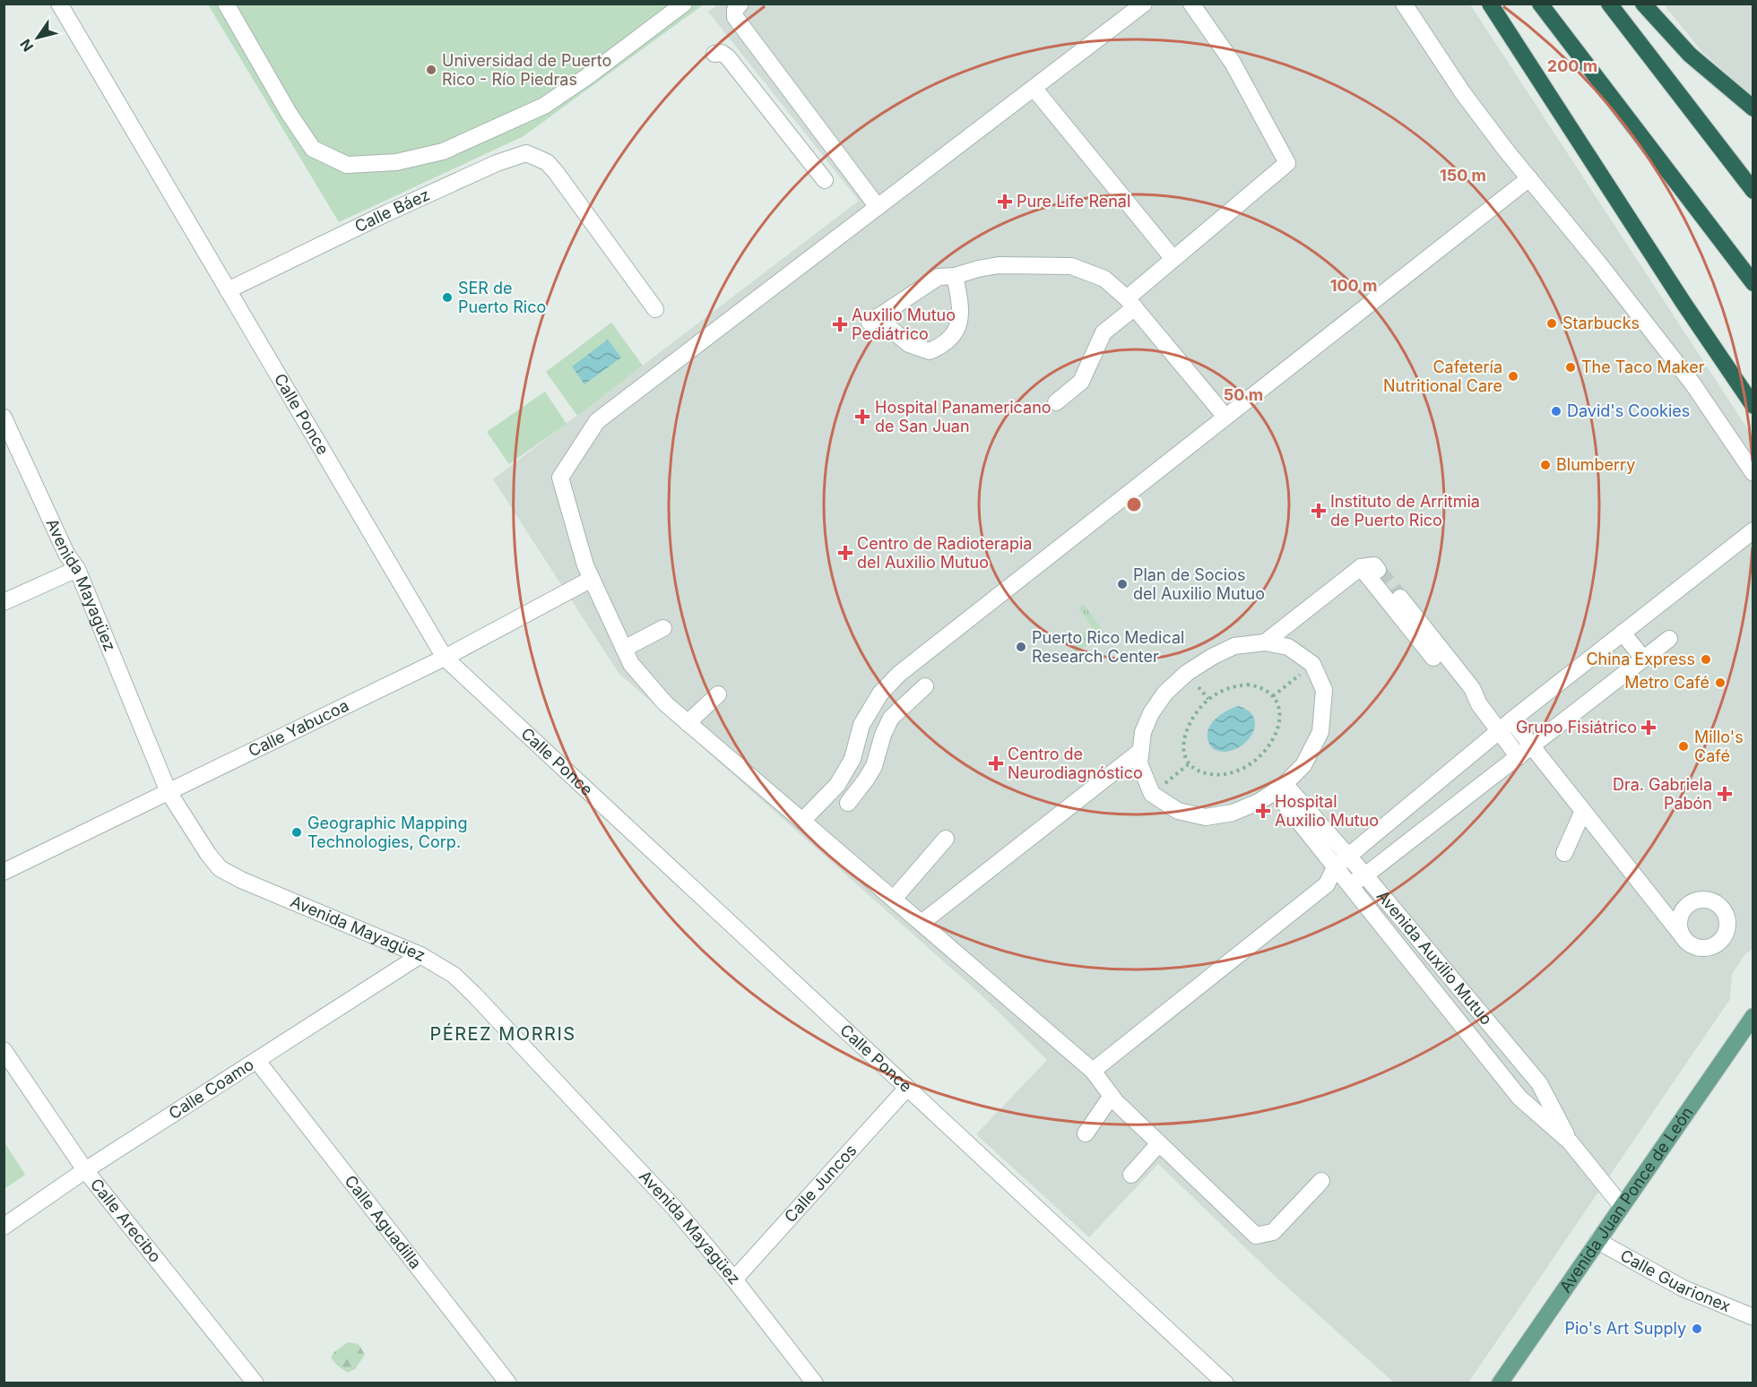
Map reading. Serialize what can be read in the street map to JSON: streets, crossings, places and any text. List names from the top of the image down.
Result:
{
  "streets": {
    "main road": ["Avenida Juan Ponce de León"],
    "street": [
      "Calle Báez",
      "Calle Ponce",
      "Avenida Mayagüez",
      "Calle Yabucoa",
      "Avenida Auxilio Mutuo",
      "Calle Coamo",
      "Calle Juncos",
      "Calle Arecibo",
      "Calle Aguadilla",
      "Calle Guarionex"
    ]
  },
  "crossings": [
    ["Calle Báez", "Calle Ponce"],
    ["Calle Ponce", "Calle Yabucoa"],
    ["Calle Ponce", "Calle Juncos"],
    ["Avenida Mayagüez", "Calle Yabucoa"],
    ["Avenida Mayagüez", "Calle Coamo"],
    ["Avenida Mayagüez", "Calle Juncos"],
    ["Avenida Auxilio Mutuo", "Avenida Juan Ponce de León"],
    ["Calle Coamo", "Calle Arecibo"],
    ["Calle Coamo", "Calle Aguadilla"],
    ["Avenida Juan Ponce de León", "Calle Guarionex"]
  ],
  "districts": ["PÉREZ MORRIS"],
  "places": {
    "other": [
      "Universidad de Puerto Rico - Río Piedras",
      "SER de Puerto Rico",
      "Starbucks",
      "The Taco Maker",
      "Cafetería Nutritional Care",
      "David's Cookies",
      "Blumberry",
      "Plan de Socios del Auxilio Mutuo",
      "Puerto Rico Medical Research Center",
      "China Express",
      "Metro Café",
      "Millo's Café",
      "Geographic Mapping Technologies, Corp.",
      "Pio's Art Supply"
    ],
    "health": [
      "Pure Life Renal",
      "Auxilio Mutuo Pediátrico",
      "Hospital Panamericano de San Juan",
      "Instituto de Arritmia de Puerto Rico",
      "Centro de Radioterapia del Auxilio Mutuo",
      "Grupo Fisiátrico",
      "Centro de Neurodiagnóstico",
      "Dra. Gabriela Pabón",
      "Hospital Auxilio Mutuo"
    ]
  },
  "north": "bottom left",
  "rings": [
    "200 m",
    "150 m",
    "100 m",
    "50 m"
  ]
}
